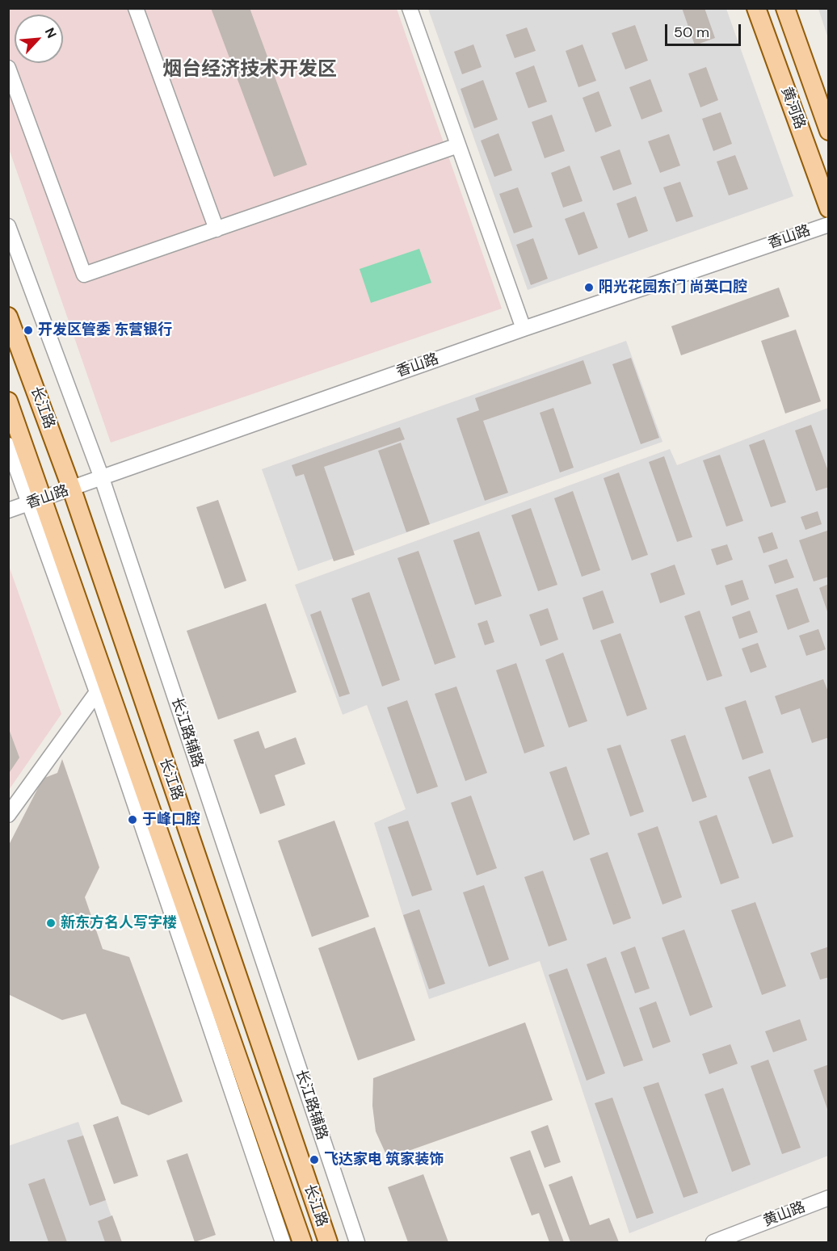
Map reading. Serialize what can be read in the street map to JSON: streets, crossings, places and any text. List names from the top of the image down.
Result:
{
  "streets": {
    "main road": ["黄河路", "长江路"],
    "street": ["香山路", "长江路辅路", "黄山路"]
  },
  "crossings": [
    ["香山路", "长江路"],
    ["香山路", "长江路辅路"]
  ],
  "districts": ["烟台经济技术开发区"],
  "places": [
    "阳光花园东门 尚英口腔",
    "开发区管委 东营银行",
    "于峰口腔",
    "新东方名人写字楼",
    "飞达家电 筑家装饰"
  ],
  "scale_bar": "50 m",
  "north": "top right"
}
